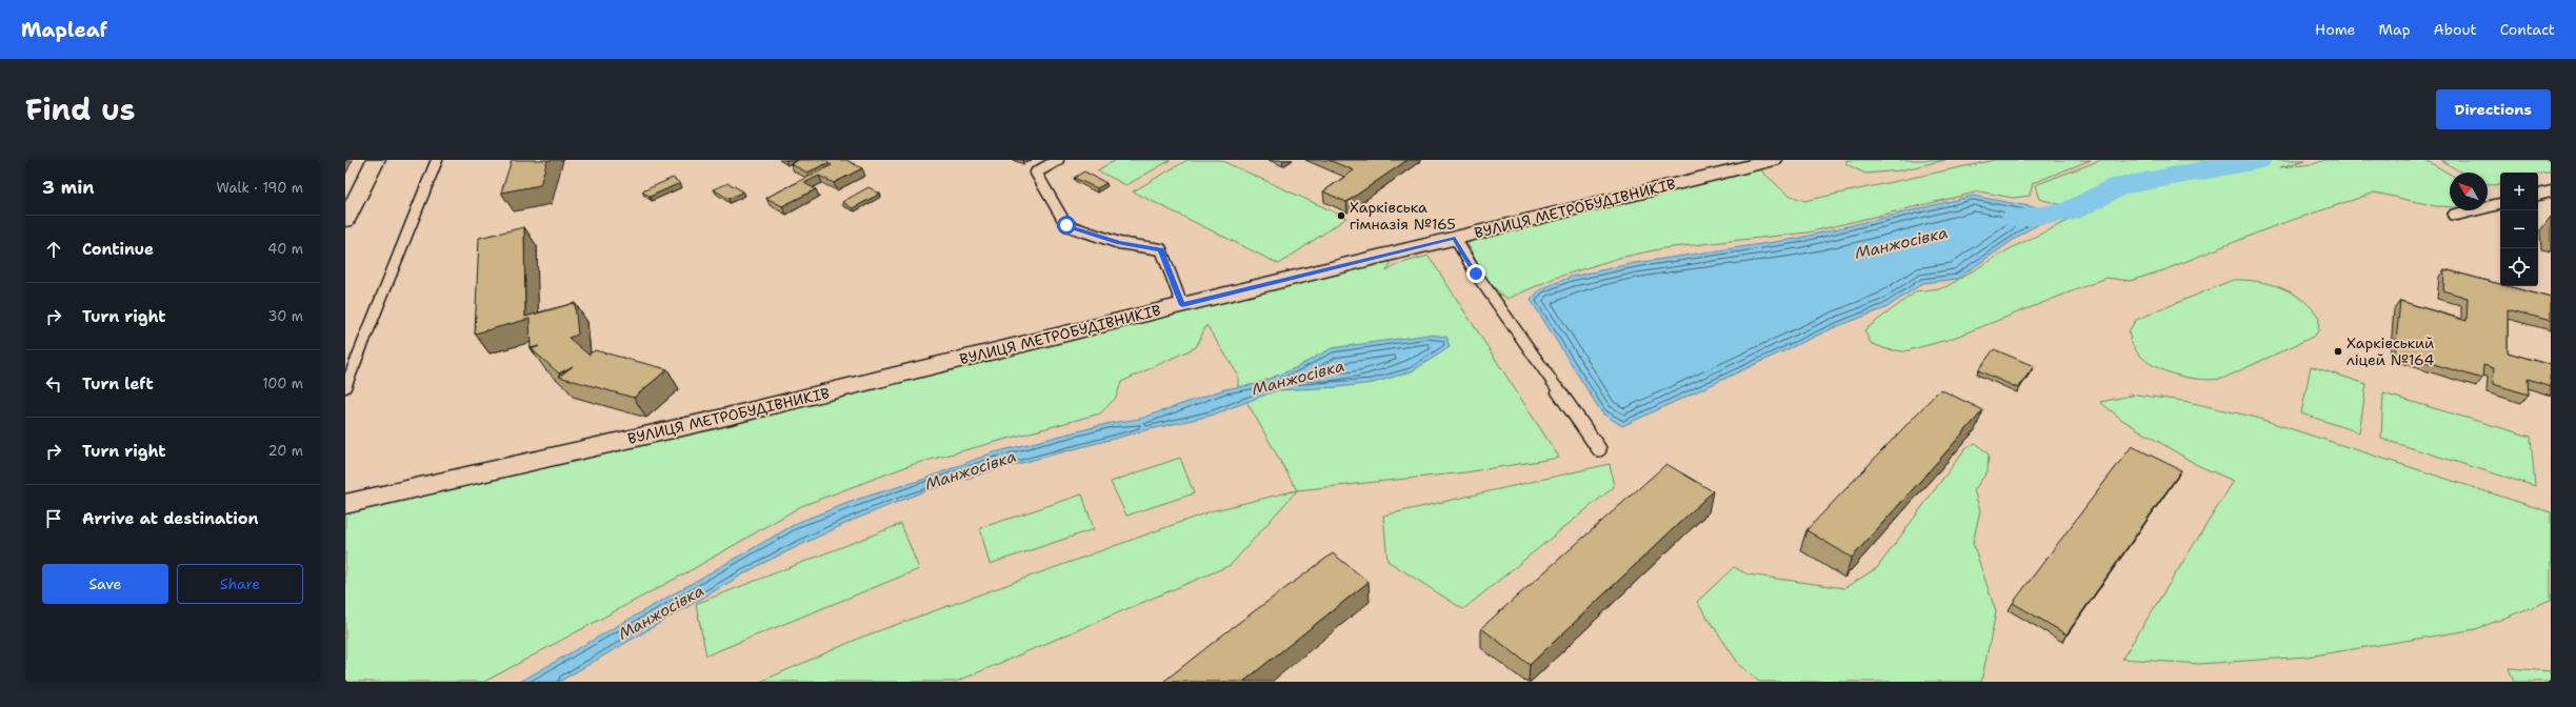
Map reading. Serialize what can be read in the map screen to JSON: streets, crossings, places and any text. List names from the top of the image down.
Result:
{
  "streets": {
    "street": ["ВУЛИЦЯ МЕТРОБУДІВНИКІВ"]
  },
  "water": ["Манжосівка"],
  "places": ["Харківська гімназія №165", "Харківський ліцей №164"],
  "north": "top left",
  "page": {
    "header": "Mapleaf",
    "nav": [
      "Home",
      "Map",
      "About",
      "Contact"
    ],
    "title": "Find us",
    "buttons": [
      "Directions",
      ["Save", "Share"]
    ],
    "heading": ["3 min", "Walk · 190 m"],
    "map_buttons": ["+", "−"],
    "list": [
      ["Continue", "40 m"],
      ["Turn right", "30 m"],
      ["Turn left", "100 m"],
      ["Turn right", "20 m"],
      "Arrive at destination"
    ]
  }
}
